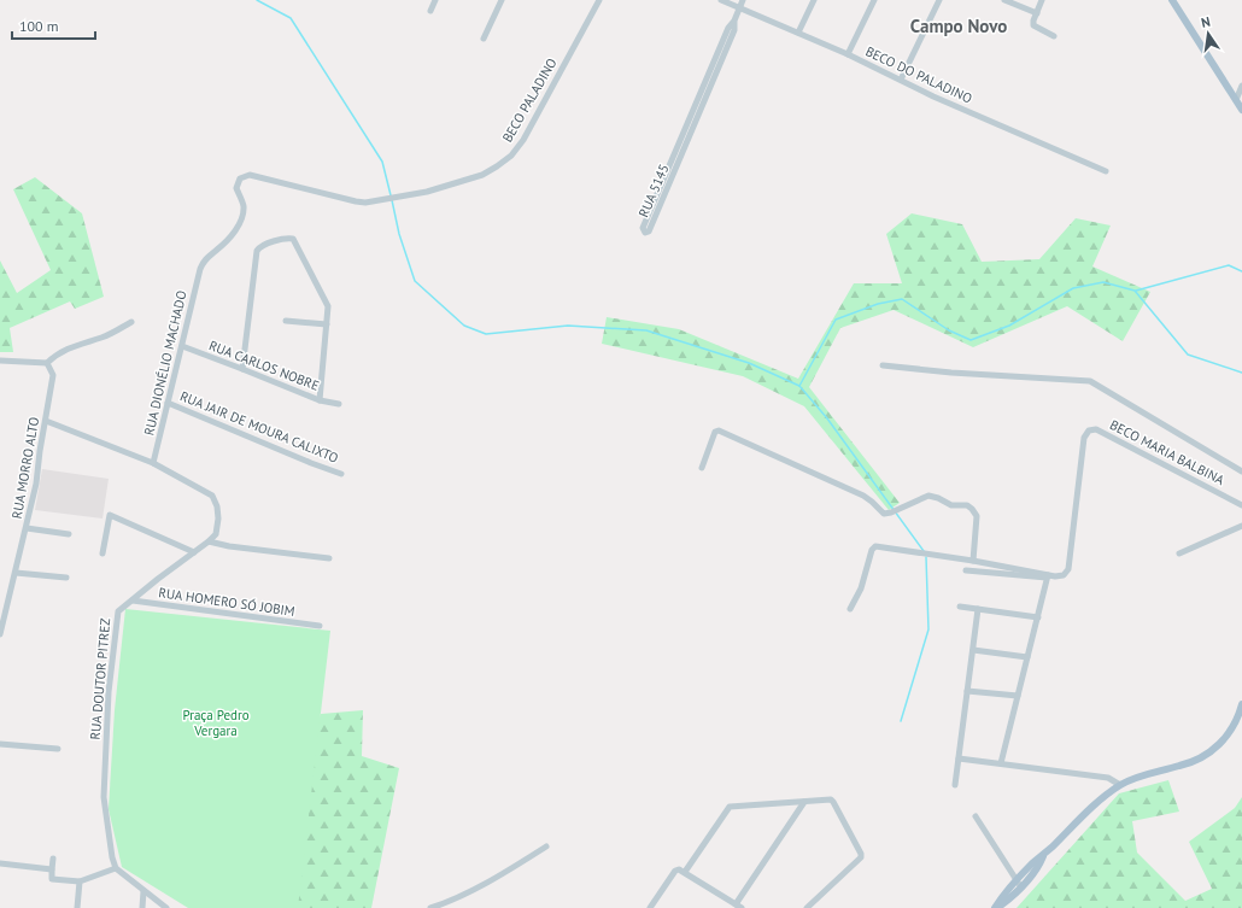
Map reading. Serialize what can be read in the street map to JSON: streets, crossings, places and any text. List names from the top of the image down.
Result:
{
  "streets": {
    "street": [
      "BECO DO PALADINO",
      "BECO PALADINO",
      "RUA 5145",
      "RUA DIONÉLIO MACHADO",
      "RUA CARLOS NOBRE",
      "RUA JAIR DE MOURA CALIXTO",
      "BECO MARIA BALBINA",
      "RUA MORRO ALTO",
      "RUA HOMERO SÓ JOBIM",
      "RUA DOUTOR PITREZ"
    ]
  },
  "crossings": [
    ["BECO DO PALADINO", "RUA 5145"],
    ["BECO PALADINO", "RUA DIONÉLIO MACHADO"],
    ["RUA DIONÉLIO MACHADO", "RUA CARLOS NOBRE"],
    ["RUA DIONÉLIO MACHADO", "RUA JAIR DE MOURA CALIXTO"],
    ["RUA DIONÉLIO MACHADO", "RUA DOUTOR PITREZ"],
    ["RUA MORRO ALTO", "RUA DOUTOR PITREZ"],
    ["RUA HOMERO SÓ JOBIM", "RUA DOUTOR PITREZ"]
  ],
  "districts": ["Campo Novo"],
  "parks": ["Praça Pedro Vergara"],
  "scale_bar": "100 m",
  "north": "top"
}
